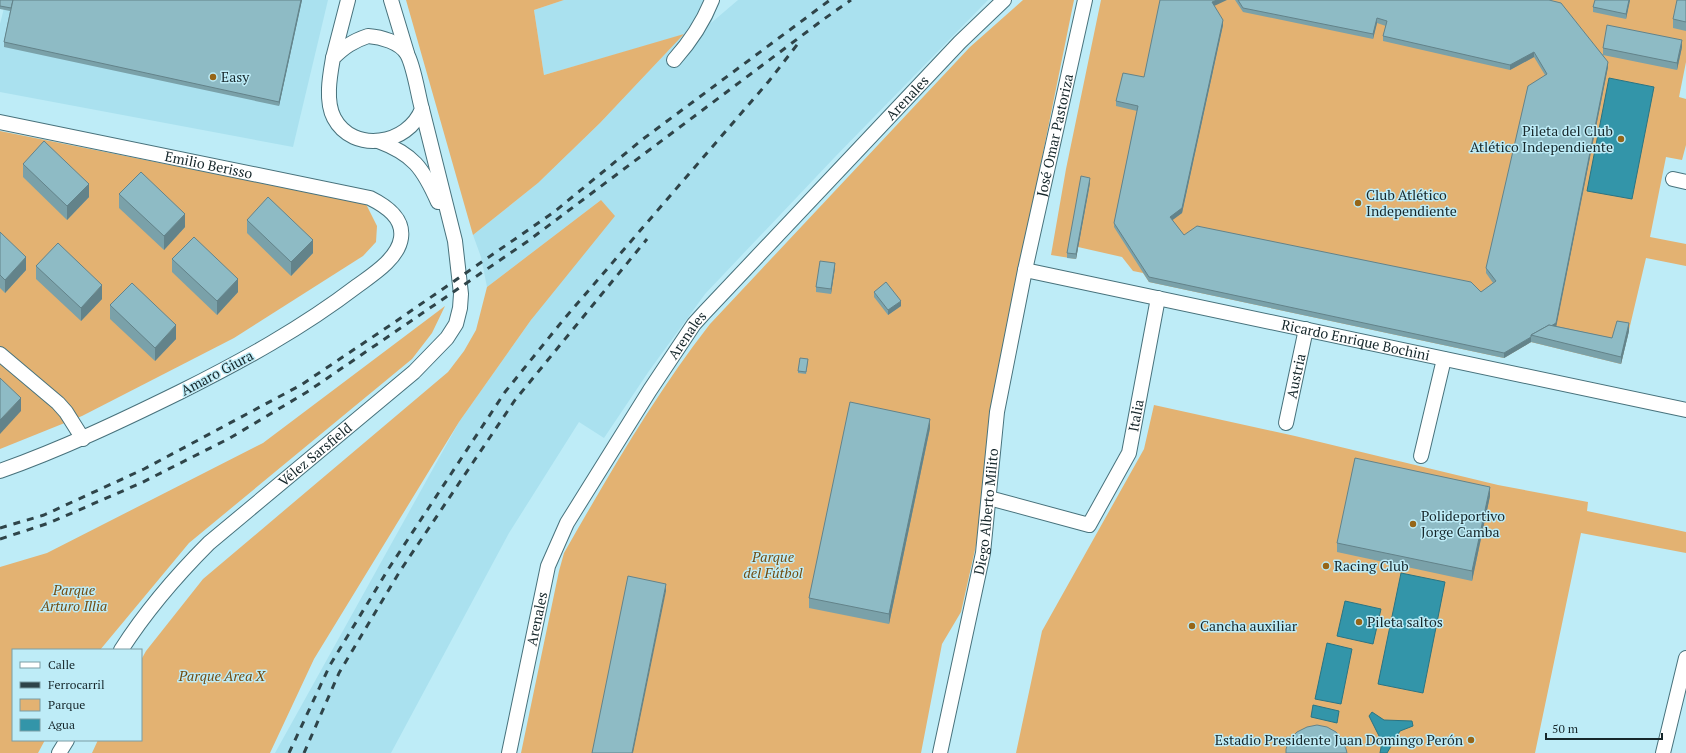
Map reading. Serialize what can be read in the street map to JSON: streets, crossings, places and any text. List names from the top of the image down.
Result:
{
  "streets": {
    "street": [
      "Arenales",
      "José Omar Pastoriza",
      "Emilio Berisso",
      "Ricardo Enrique Bochini",
      "Amaro Giura",
      "Austria",
      "Italia",
      "Vélez Sarsfield",
      "Diego Alberto Milito"
    ]
  },
  "crossings": [
    ["José Omar Pastoriza", "Ricardo Enrique Bochini"],
    ["José Omar Pastoriza", "Diego Alberto Milito"],
    ["Emilio Berisso", "Amaro Giura"],
    ["Ricardo Enrique Bochini", "Austria"],
    ["Ricardo Enrique Bochini", "Italia"],
    ["Ricardo Enrique Bochini", "Diego Alberto Milito"],
    ["Italia", "Diego Alberto Milito"]
  ],
  "parks": ["Parque del Fútbol", "Parque Arturo Illia", "Parque Area X"],
  "places": [
    "Easy",
    "Pileta del Club Atlético Independiente",
    "Club Atlético Independiente",
    "Polideportivo Jorge Camba",
    "Racing Club",
    "Pileta saltos",
    "Cancha auxiliar",
    "Estadio Presidente Juan Domingo Perón"
  ],
  "legend": [
    "Calle",
    "Ferrocarril",
    "Parque",
    "Agua"
  ],
  "scale_bar": "50 m"
}
